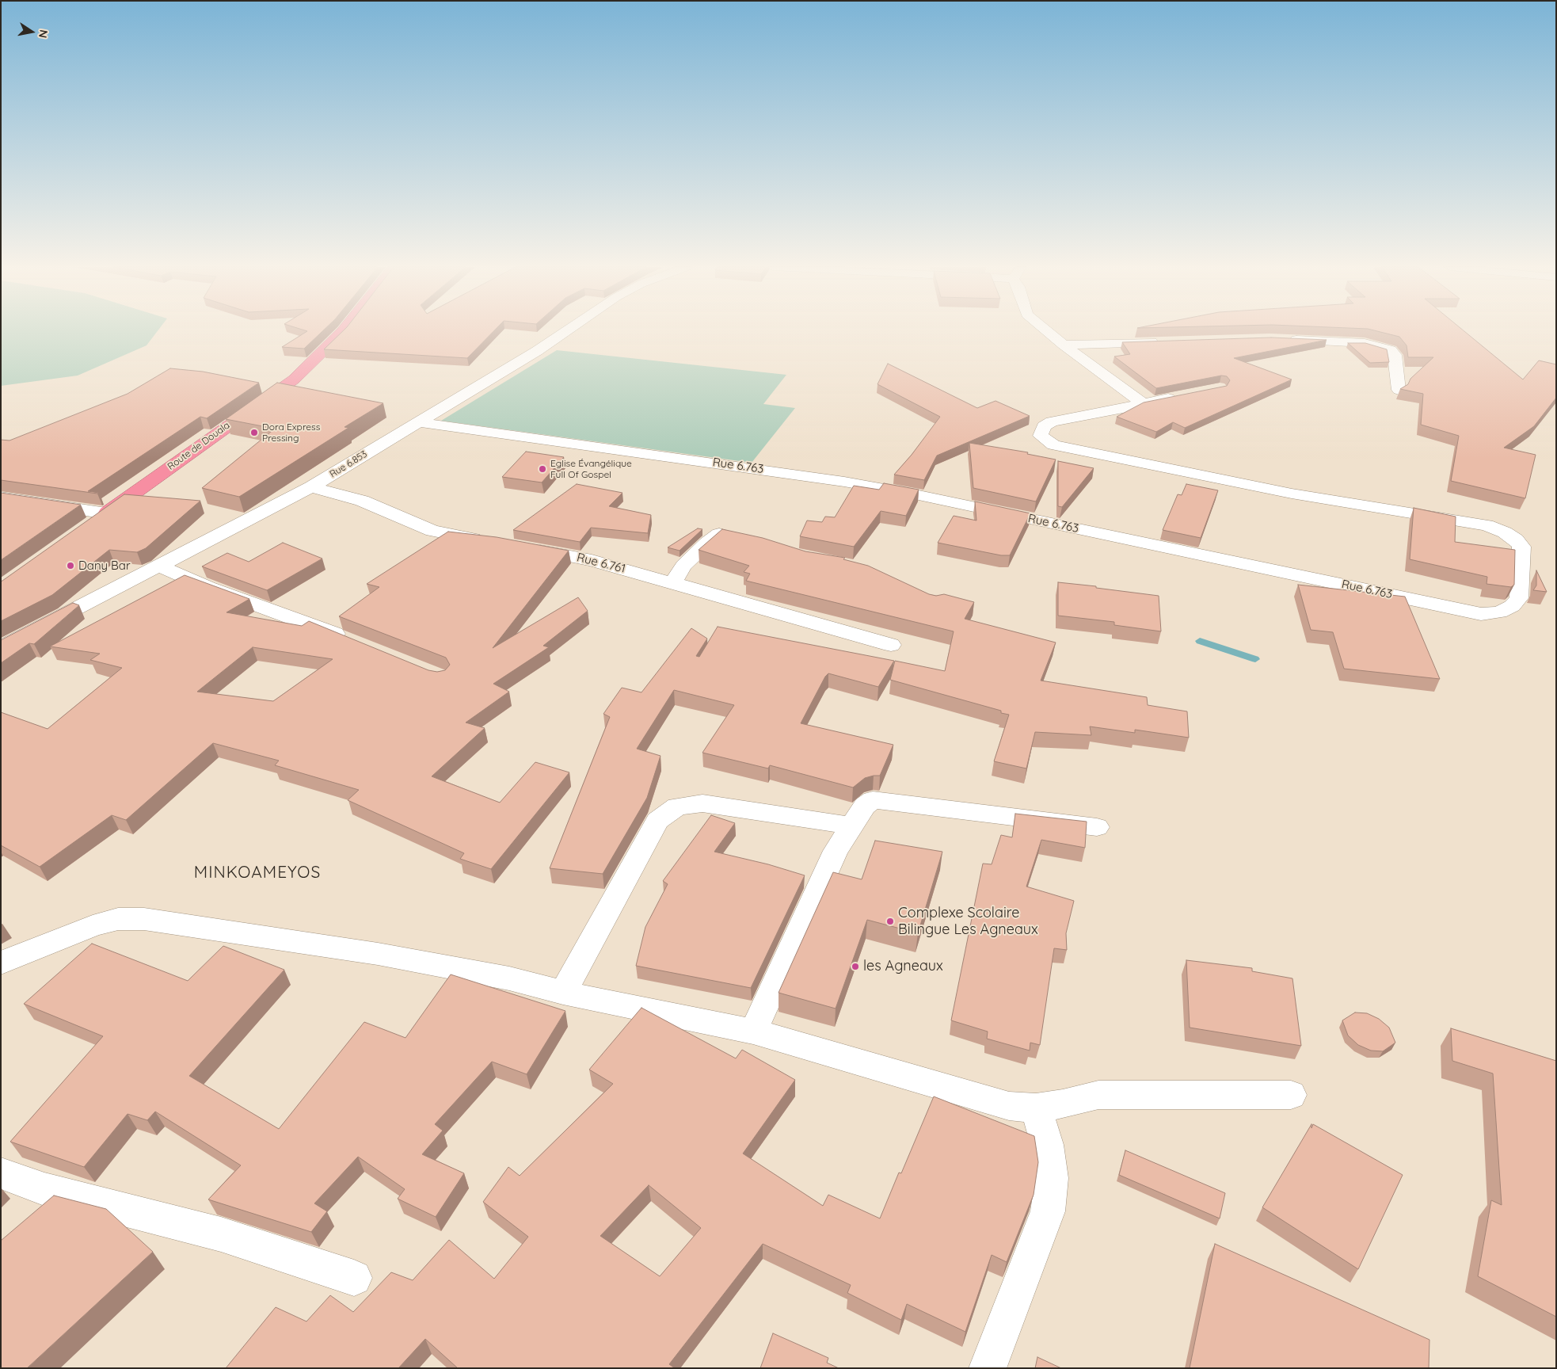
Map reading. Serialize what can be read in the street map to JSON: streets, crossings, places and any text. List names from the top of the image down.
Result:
{
  "streets": {
    "highway": ["Route de Douala"],
    "street": ["Rue 6.853", "Rue 6.763", "Rue 6.761"]
  },
  "crossings": [
    ["Rue 6.853", "Rue 6.763"]
  ],
  "districts": ["MINKOAMEYOS"],
  "places": [
    "Dora Express Pressing",
    "Eglise Évangélique Full Of Gospel",
    "Dany Bar",
    "Complexe Scolaire Bilingue Les Agneaux",
    "les Agneaux"
  ],
  "north": "right"
}
